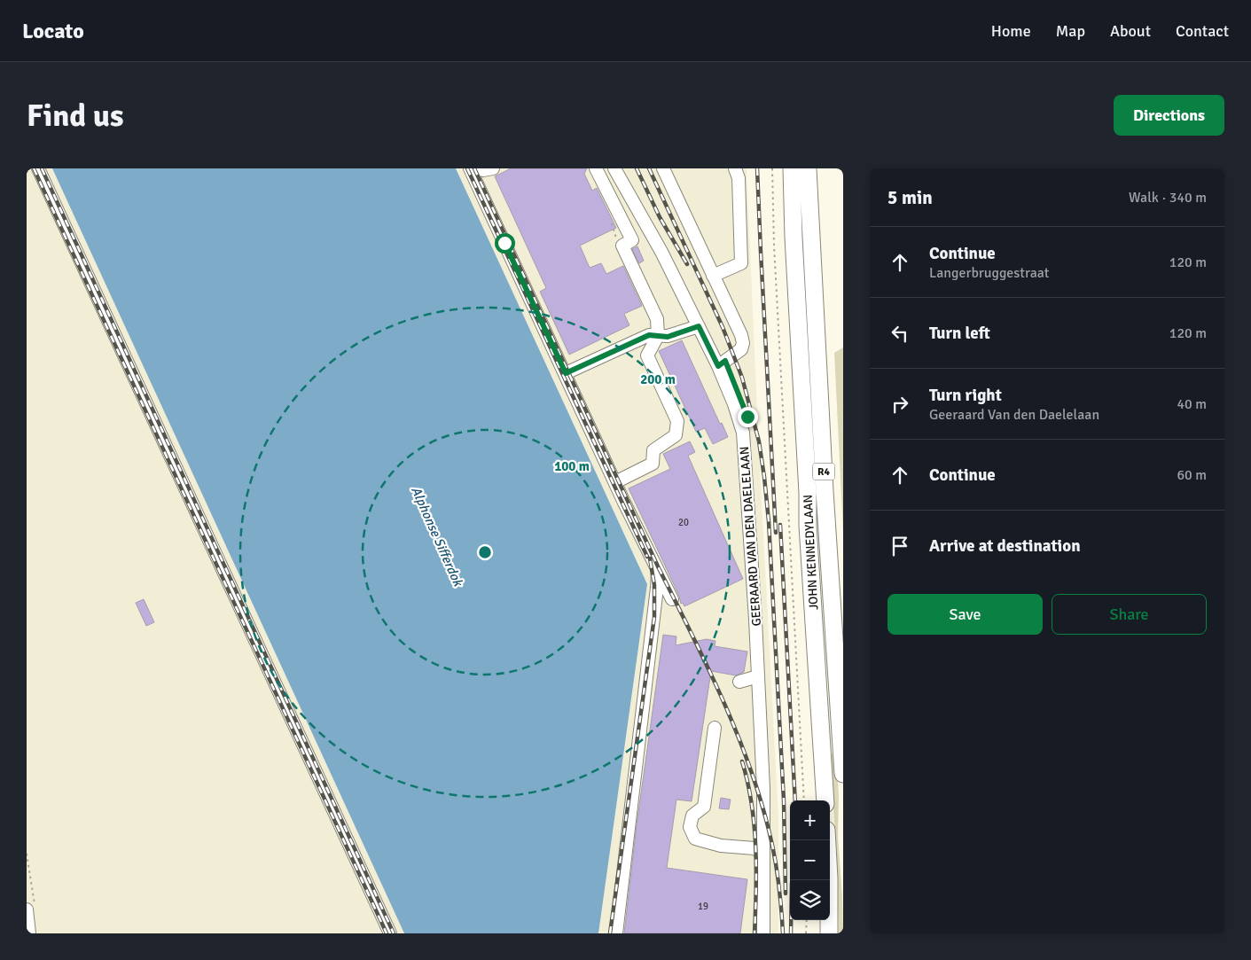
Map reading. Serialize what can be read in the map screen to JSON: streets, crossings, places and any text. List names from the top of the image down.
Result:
{
  "streets": {
    "highway": ["R4", "JOHN KENNEDYLAAN"],
    "street": ["GEERAARD VAN DEN DAELELAAN"]
  },
  "water": ["Alphonse Sifferdok"],
  "house_numbers": ["20", "19"],
  "page": {
    "header": "Locato",
    "nav": [
      "Home",
      "Map",
      "About",
      "Contact"
    ],
    "buttons": [
      "Directions",
      ["Save", "Share"]
    ],
    "title": "Find us",
    "heading": ["5 min", "Walk · 340 m"],
    "list": [
      ["Continue", "Langerbruggestraat", "120 m"],
      ["Turn left", "120 m"],
      ["Turn right", "Geeraard Van den Daelelaan", "40 m"],
      ["Continue", "60 m"],
      "Arrive at destination"
    ],
    "map_buttons": ["+", "−"]
  },
  "rings": ["200 m", "100 m"]
}
